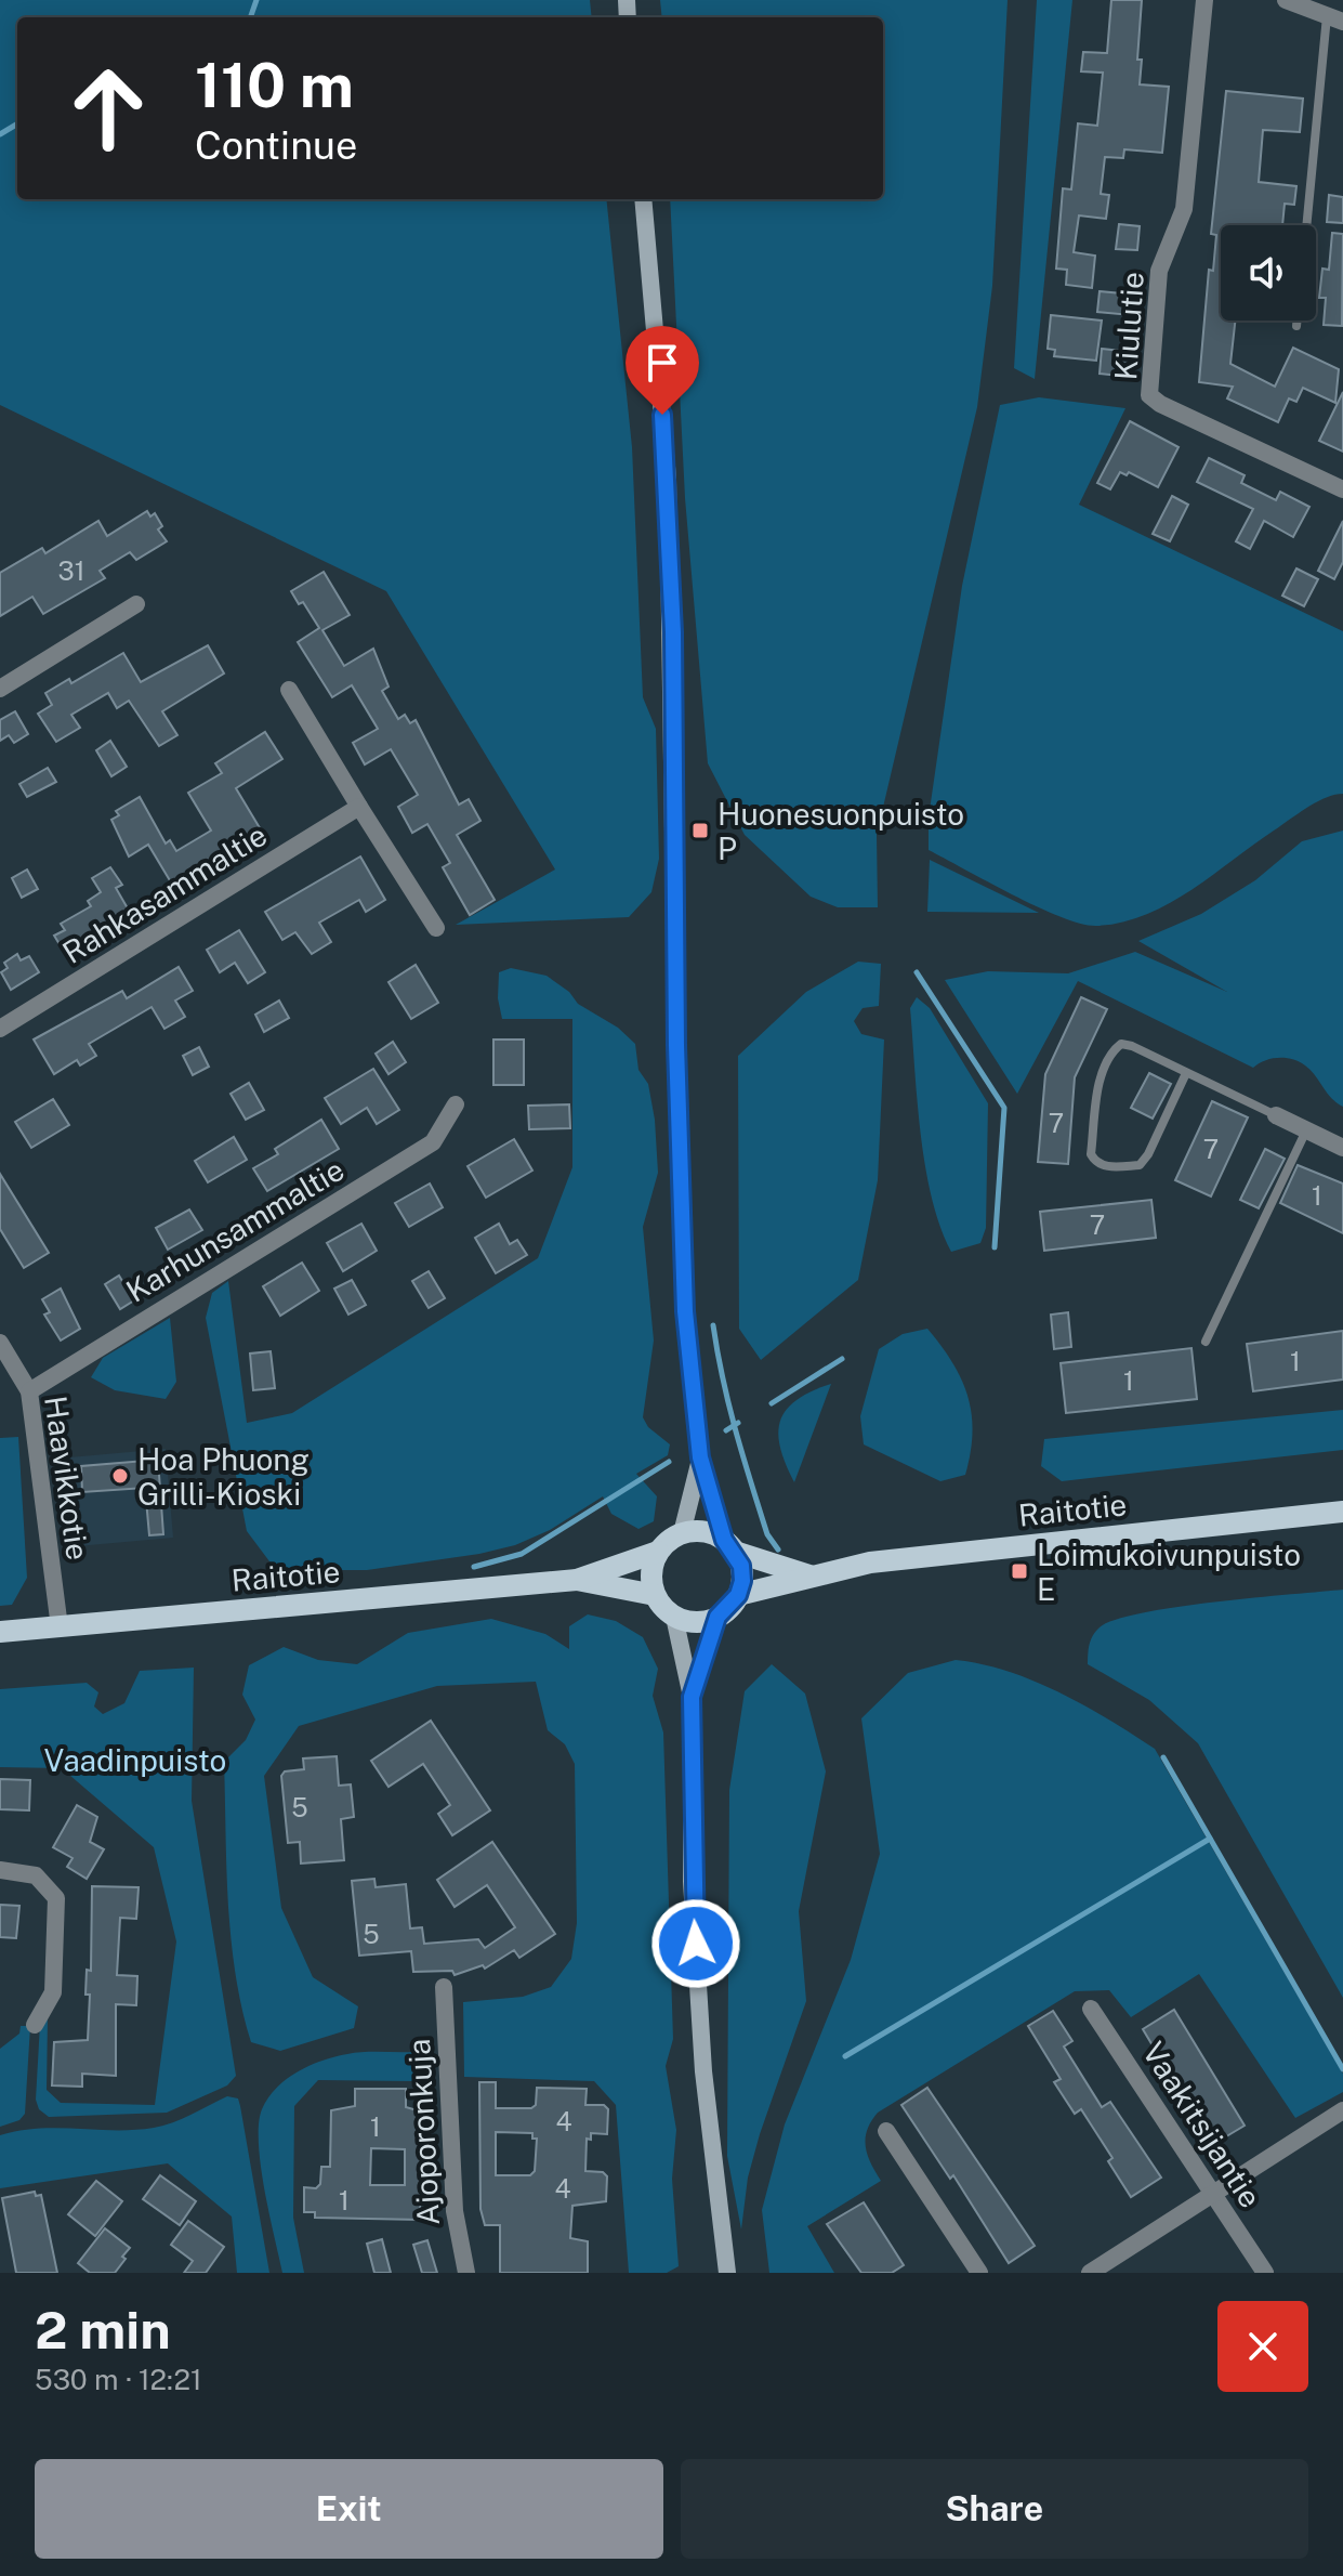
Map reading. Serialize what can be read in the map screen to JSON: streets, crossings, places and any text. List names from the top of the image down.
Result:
{
  "streets": {
    "main road": ["Raitotie"],
    "street": [
      "Kiulutie",
      "Rahkasammaltie",
      "Karhunsammaltie",
      "Haavikkotie",
      "Vaakitsijantie",
      "Ajoporonkuja"
    ]
  },
  "crossings": [
    ["Karhunsammaltie", "Haavikkotie"],
    ["Haavikkotie", "Raitotie"]
  ],
  "parks": ["Vaadinpuisto"],
  "places": {
    "transit": ["Huonesuonpuisto P", "Loimukoivunpuisto E"],
    "other": ["Hoa Phuong Grilli-Kioski"]
  },
  "house_numbers": [
    "31",
    "7",
    "7",
    "1",
    "7",
    "1",
    "1",
    "5",
    "5",
    "4",
    "1",
    "4",
    "1"
  ],
  "page": {
    "turn": ["110 m", "Continue"],
    "heading": ["2 min", "530 m · 12:21"],
    "buttons": ["Exit", "Share"]
  }
}
